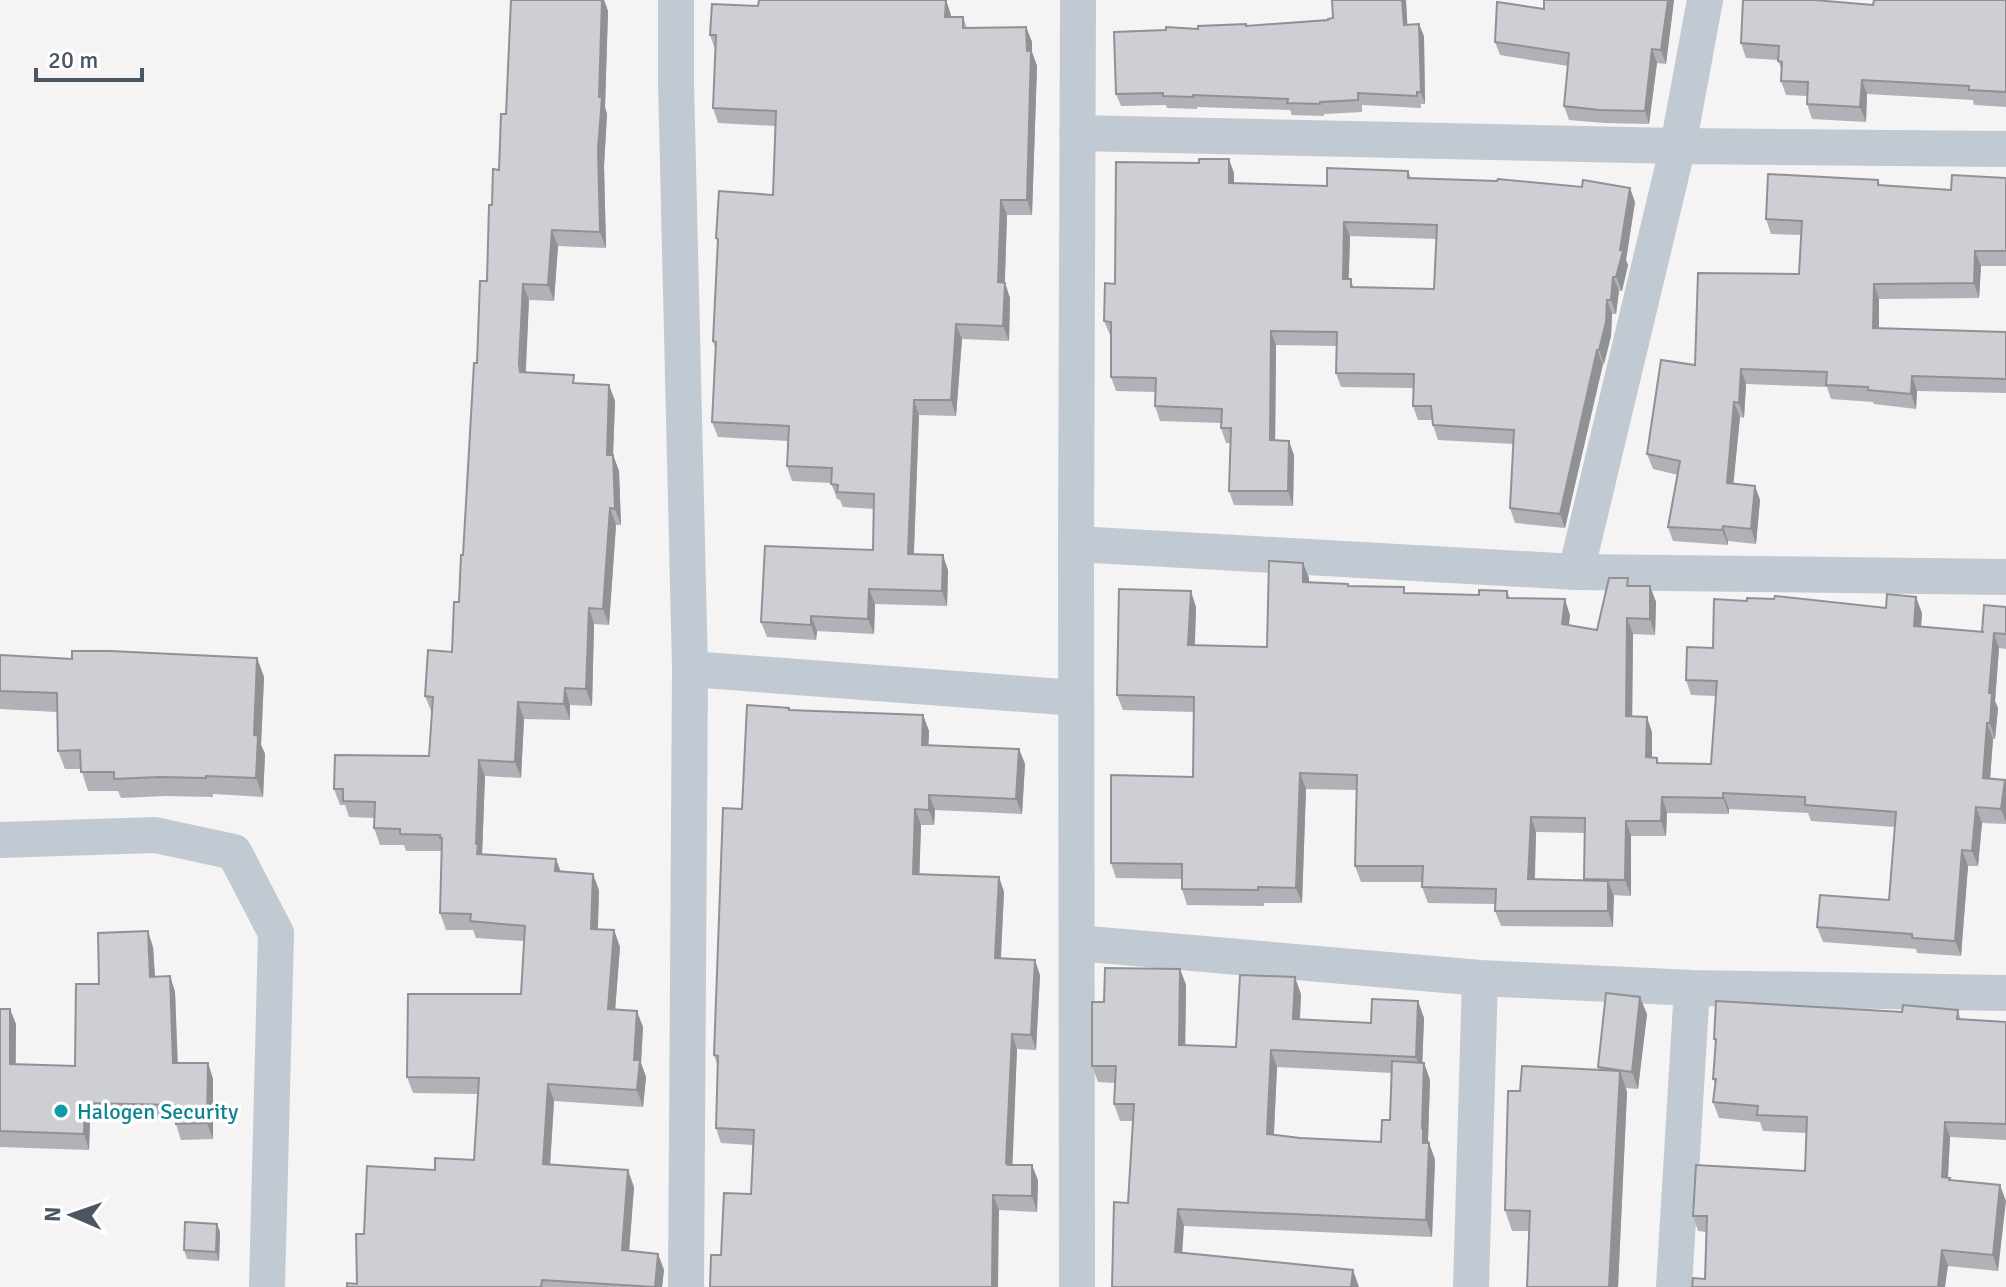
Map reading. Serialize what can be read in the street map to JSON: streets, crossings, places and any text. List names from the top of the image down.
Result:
{
  "places": ["Halogen Security"],
  "scale_bar": "20 m",
  "north": "left"
}
